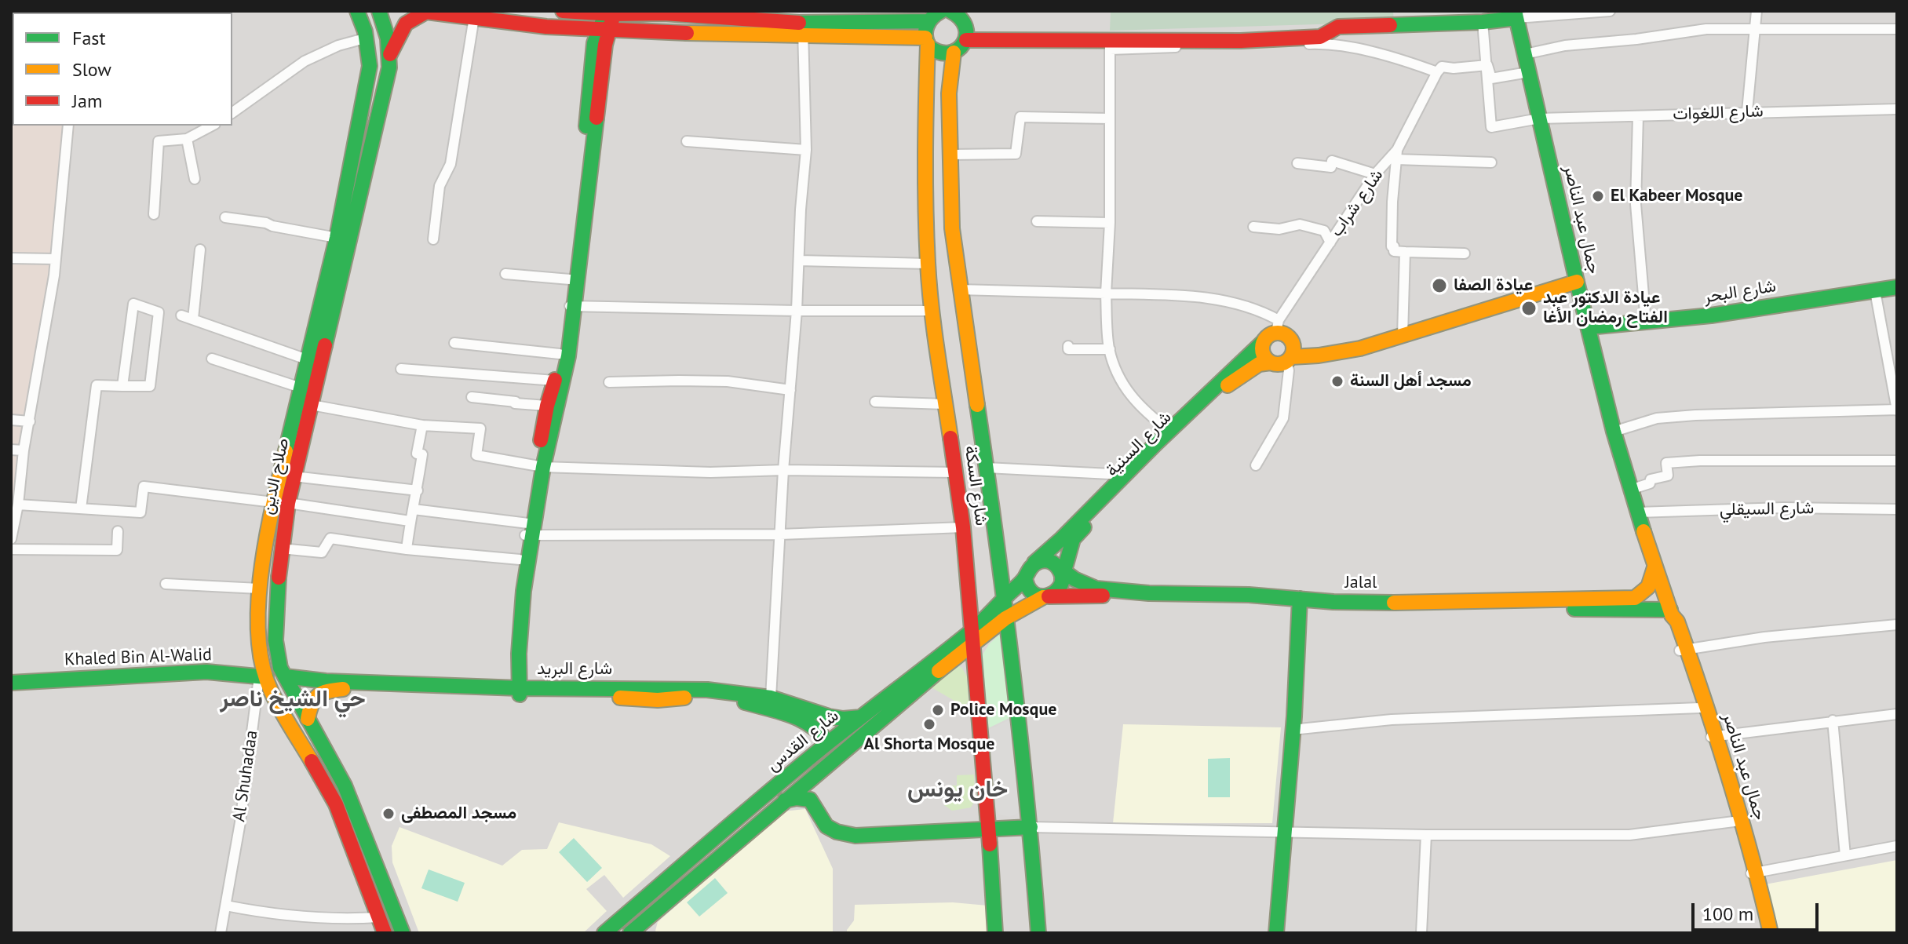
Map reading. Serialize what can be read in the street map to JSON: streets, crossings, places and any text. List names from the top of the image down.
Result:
{
  "streets": {
    "main road": [
      "جمال عبد الناصر",
      "شارع البحر",
      "شارع السنية",
      "صلاح الدين",
      "شارع السكة",
      "Jalal",
      "Khaled Bin Al-Walid",
      "شارع البريد",
      "شارع القدس"
    ],
    "street": [
      "شارع اللغوات",
      "شارع شراب",
      "شارع السيقلي",
      "Al Shuhadaa"
    ]
  },
  "crossings": [
    ["شارع اللغوات", "جمال عبد الناصر"],
    ["شارع شراب", "شارع السنية"],
    ["جمال عبد الناصر", "شارع البحر"],
    ["جمال عبد الناصر", "شارع السنية"],
    ["جمال عبد الناصر", "شارع السيقلي"],
    ["جمال عبد الناصر", "Jalal"],
    ["شارع السنية", "Jalal"],
    ["شارع السنية", "شارع القدس"],
    ["صلاح الدين", "Khaled Bin Al-Walid"],
    ["صلاح الدين", "شارع البريد"],
    ["صلاح الدين", "Al Shuhadaa"],
    ["شارع السكة", "شارع القدس"],
    ["Jalal", "شارع القدس"],
    ["Khaled Bin Al-Walid", "Al Shuhadaa"],
    ["شارع البريد", "شارع القدس"]
  ],
  "districts": ["حي الشيخ ناصر", "خان يونس"],
  "places": [
    "El Kabeer Mosque",
    "عيادة الصفا",
    "عيادة الدكتور عبد الفتاح رمضان الأغا",
    "مسجد أهل السنة",
    "Police Mosque",
    "Al Shorta Mosque",
    "مسجد المصطفى"
  ],
  "legend": ["Fast", "Slow", "Jam"],
  "scale_bar": "100 m"
}
